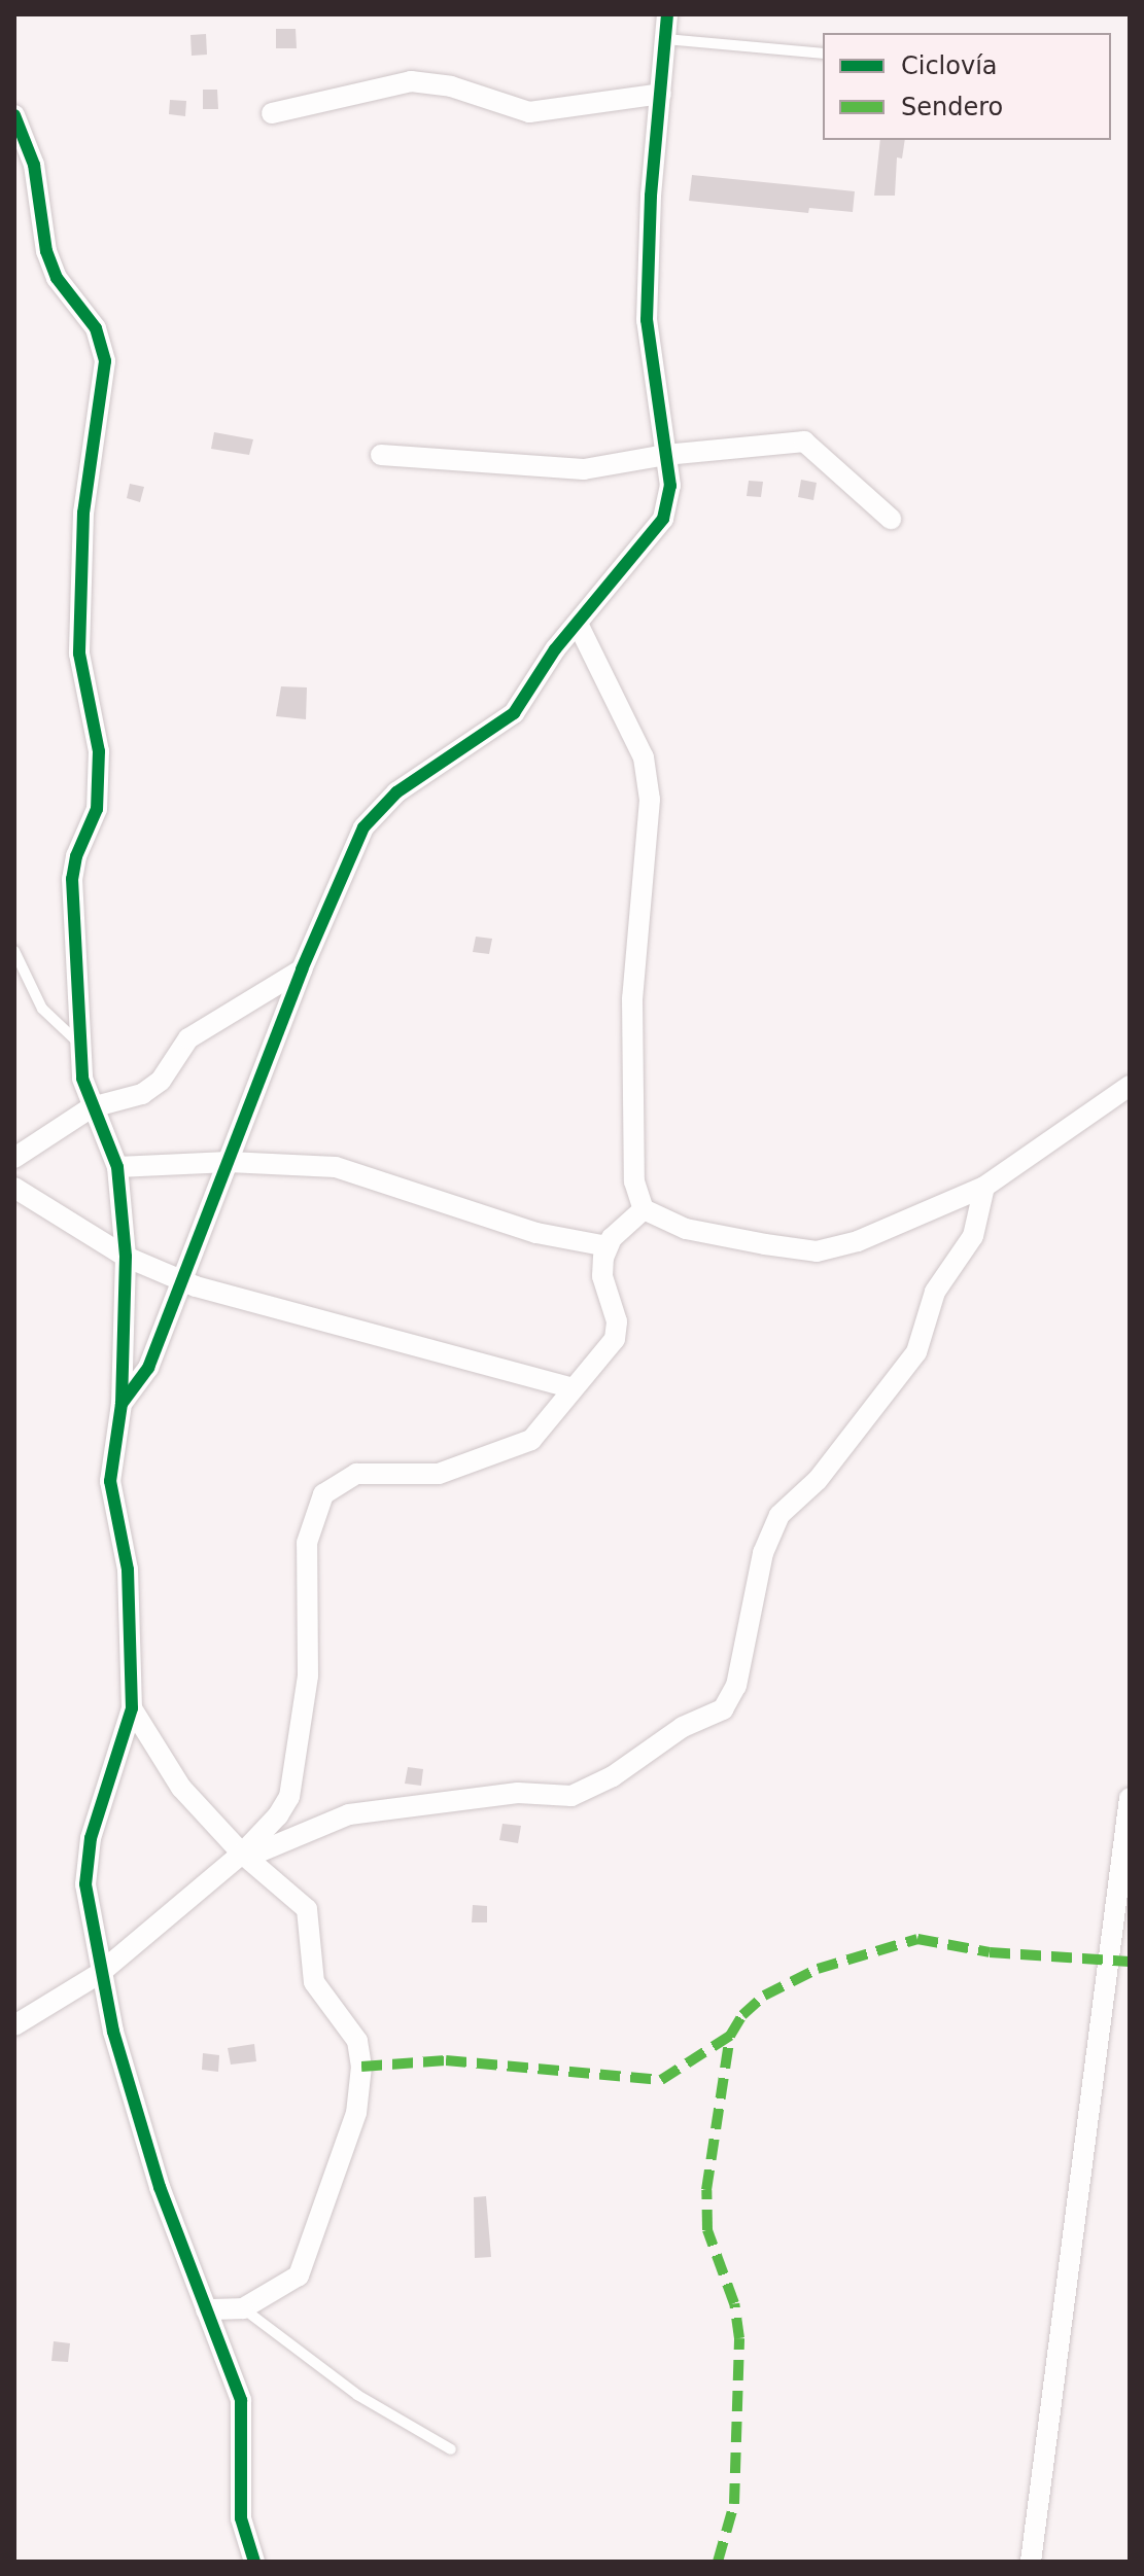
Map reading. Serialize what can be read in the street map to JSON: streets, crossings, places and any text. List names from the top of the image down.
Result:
{
  "legend": ["Ciclovía", "Sendero"]
}
